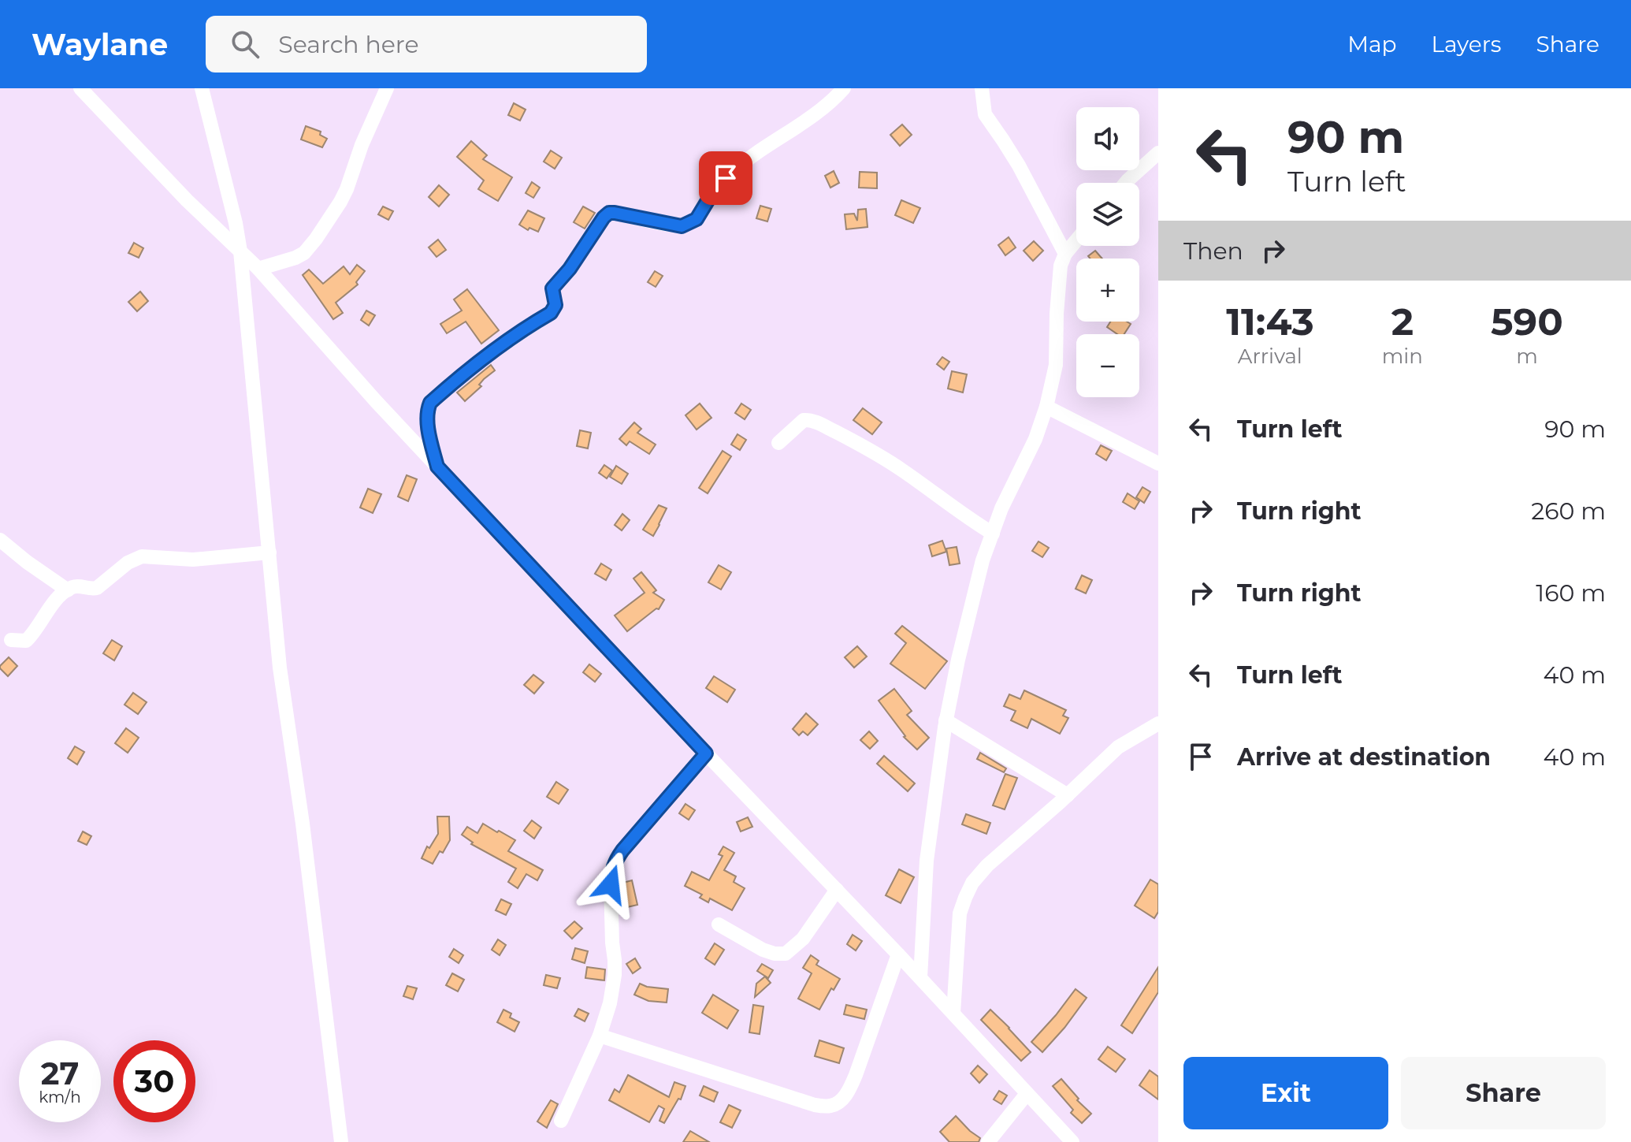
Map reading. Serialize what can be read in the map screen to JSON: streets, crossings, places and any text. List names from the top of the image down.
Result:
{
  "page": {
    "header": "Waylane",
    "search": "Search here",
    "nav": ["Map", "Layers", "Share"],
    "turn": ["90 m", "Turn left"],
    "map_buttons": ["+", "−"],
    "then": "Then",
    "eta": [
      "11:43",
      "Arrival",
      "2",
      "min",
      "590",
      "m"
    ],
    "list": [
      {
        "name": "Turn left",
        "value": "90 m"
      },
      {
        "name": "Turn right",
        "value": "260 m"
      },
      {
        "name": "Turn right",
        "value": "160 m"
      },
      {
        "name": "Turn left",
        "value": "40 m"
      },
      {
        "name": "Arrive at destination",
        "value": "40 m"
      }
    ],
    "speed": "27 km/h",
    "limit": "30",
    "buttons": ["Exit", "Share"]
  }
}
